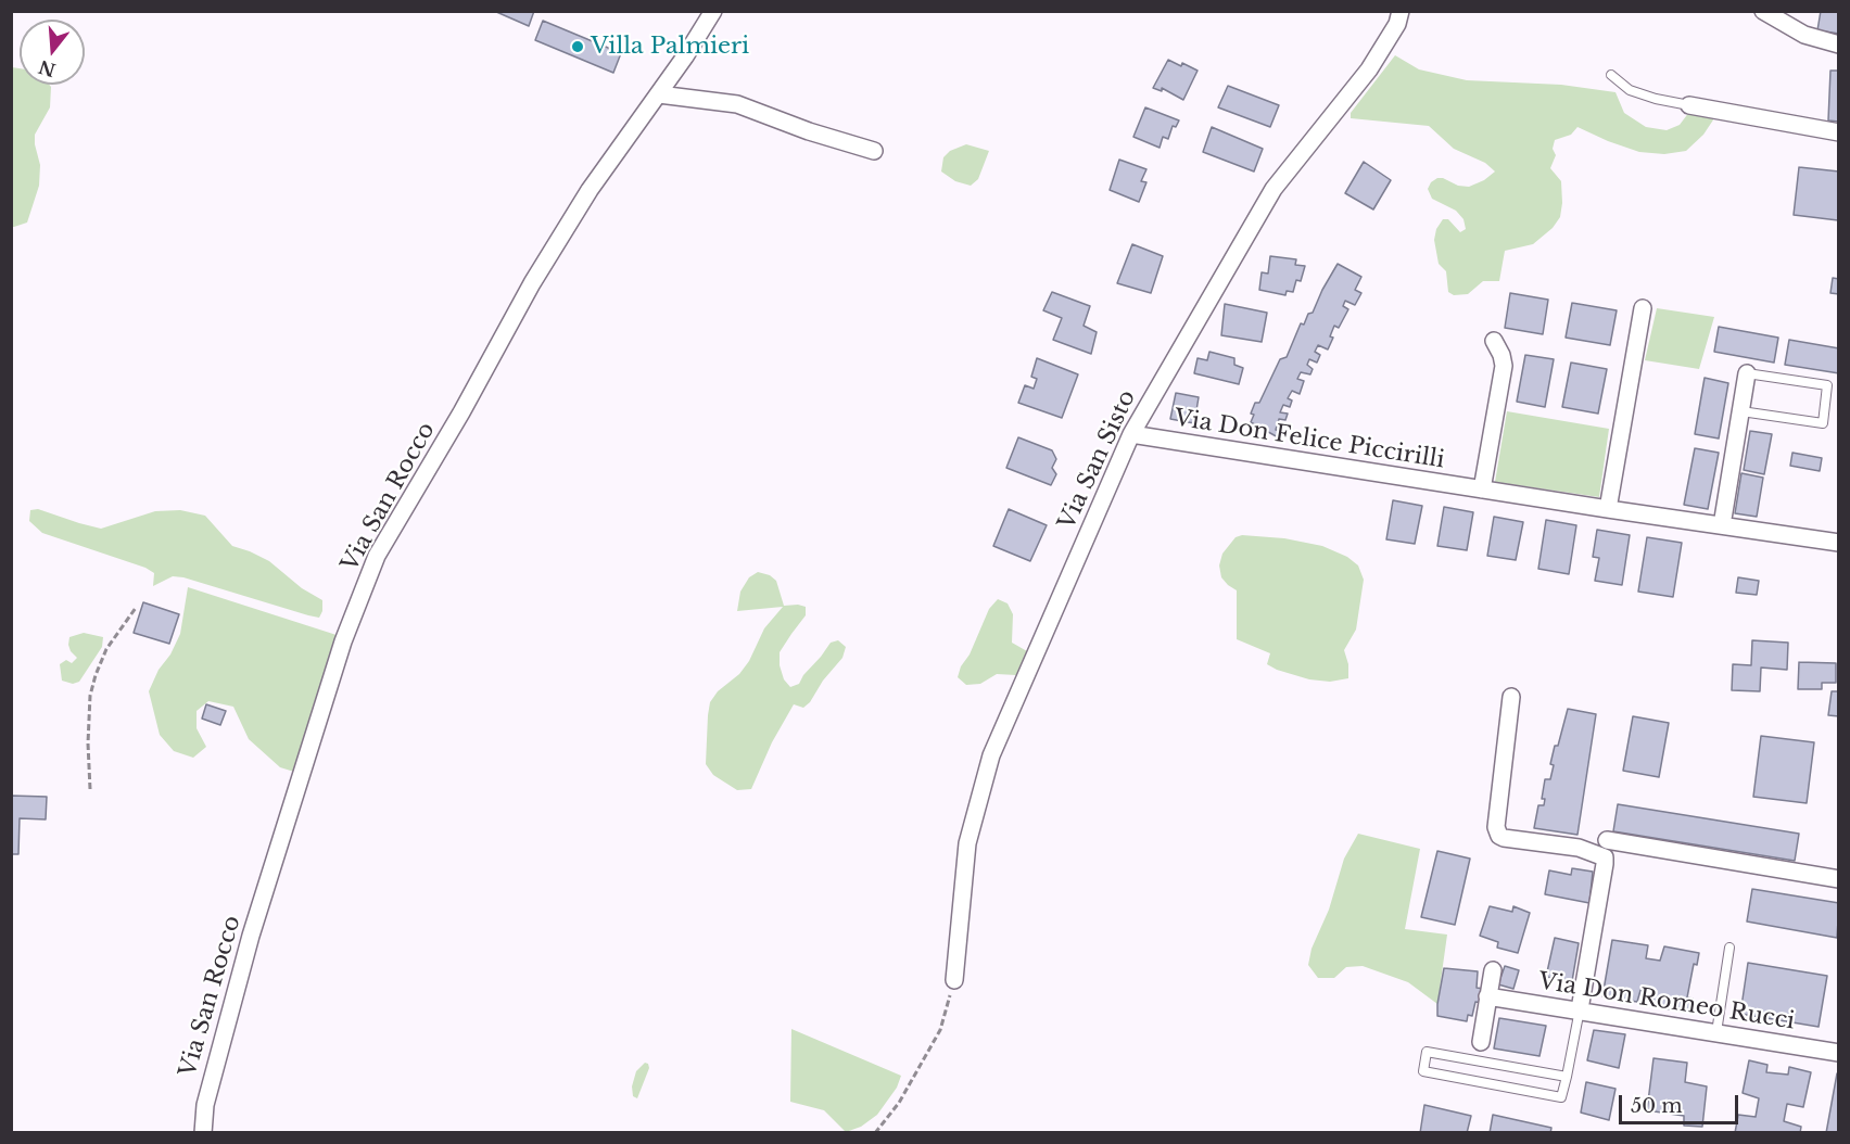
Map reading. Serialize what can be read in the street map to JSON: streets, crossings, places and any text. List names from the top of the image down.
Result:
{
  "streets": {
    "street": [
      "Via Don Felice Piccirilli",
      "Via San Sisto",
      "Via San Rocco",
      "Via Don Romeo Rucci"
    ]
  },
  "crossings": [
    ["Via Don Felice Piccirilli", "Via San Sisto"]
  ],
  "places": ["Villa Palmieri"],
  "scale_bar": "50 m",
  "north": "bottom"
}
